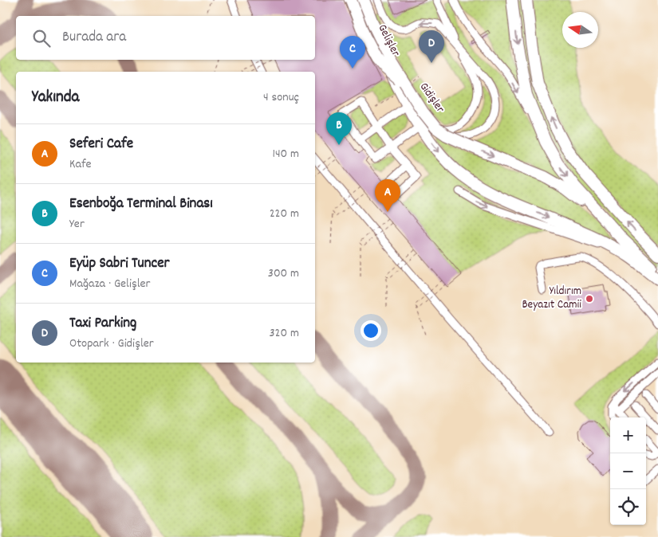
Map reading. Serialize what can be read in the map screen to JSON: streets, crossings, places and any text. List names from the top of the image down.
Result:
{
  "streets": {
    "highway": ["Gelişler", "Gidişler"]
  },
  "crossings": [
    ["Gelişler", "Gidişler"]
  ],
  "places": ["Yıldırım Beyazıt Camii"],
  "north": "left",
  "page": {
    "search": "Burada ara",
    "pins": [
      "D",
      "C",
      "B",
      "A"
    ],
    "heading": ["Yakında", "4 sonuç"],
    "list": [
      {
        "mark": "A",
        "name": "Seferi Cafe",
        "note": "Kafe",
        "value": "140 m"
      },
      {
        "mark": "B",
        "name": "Esenboğa Terminal Binası",
        "note": "Yer",
        "value": "220 m"
      },
      {
        "mark": "C",
        "name": "Eyüp Sabri Tuncer",
        "note": "Mağaza · Gelişler",
        "value": "300 m"
      },
      {
        "mark": "D",
        "name": "Taxi Parking",
        "note": "Otopark · Gidişler",
        "value": "320 m"
      }
    ],
    "map_buttons": ["+", "−"]
  }
}
